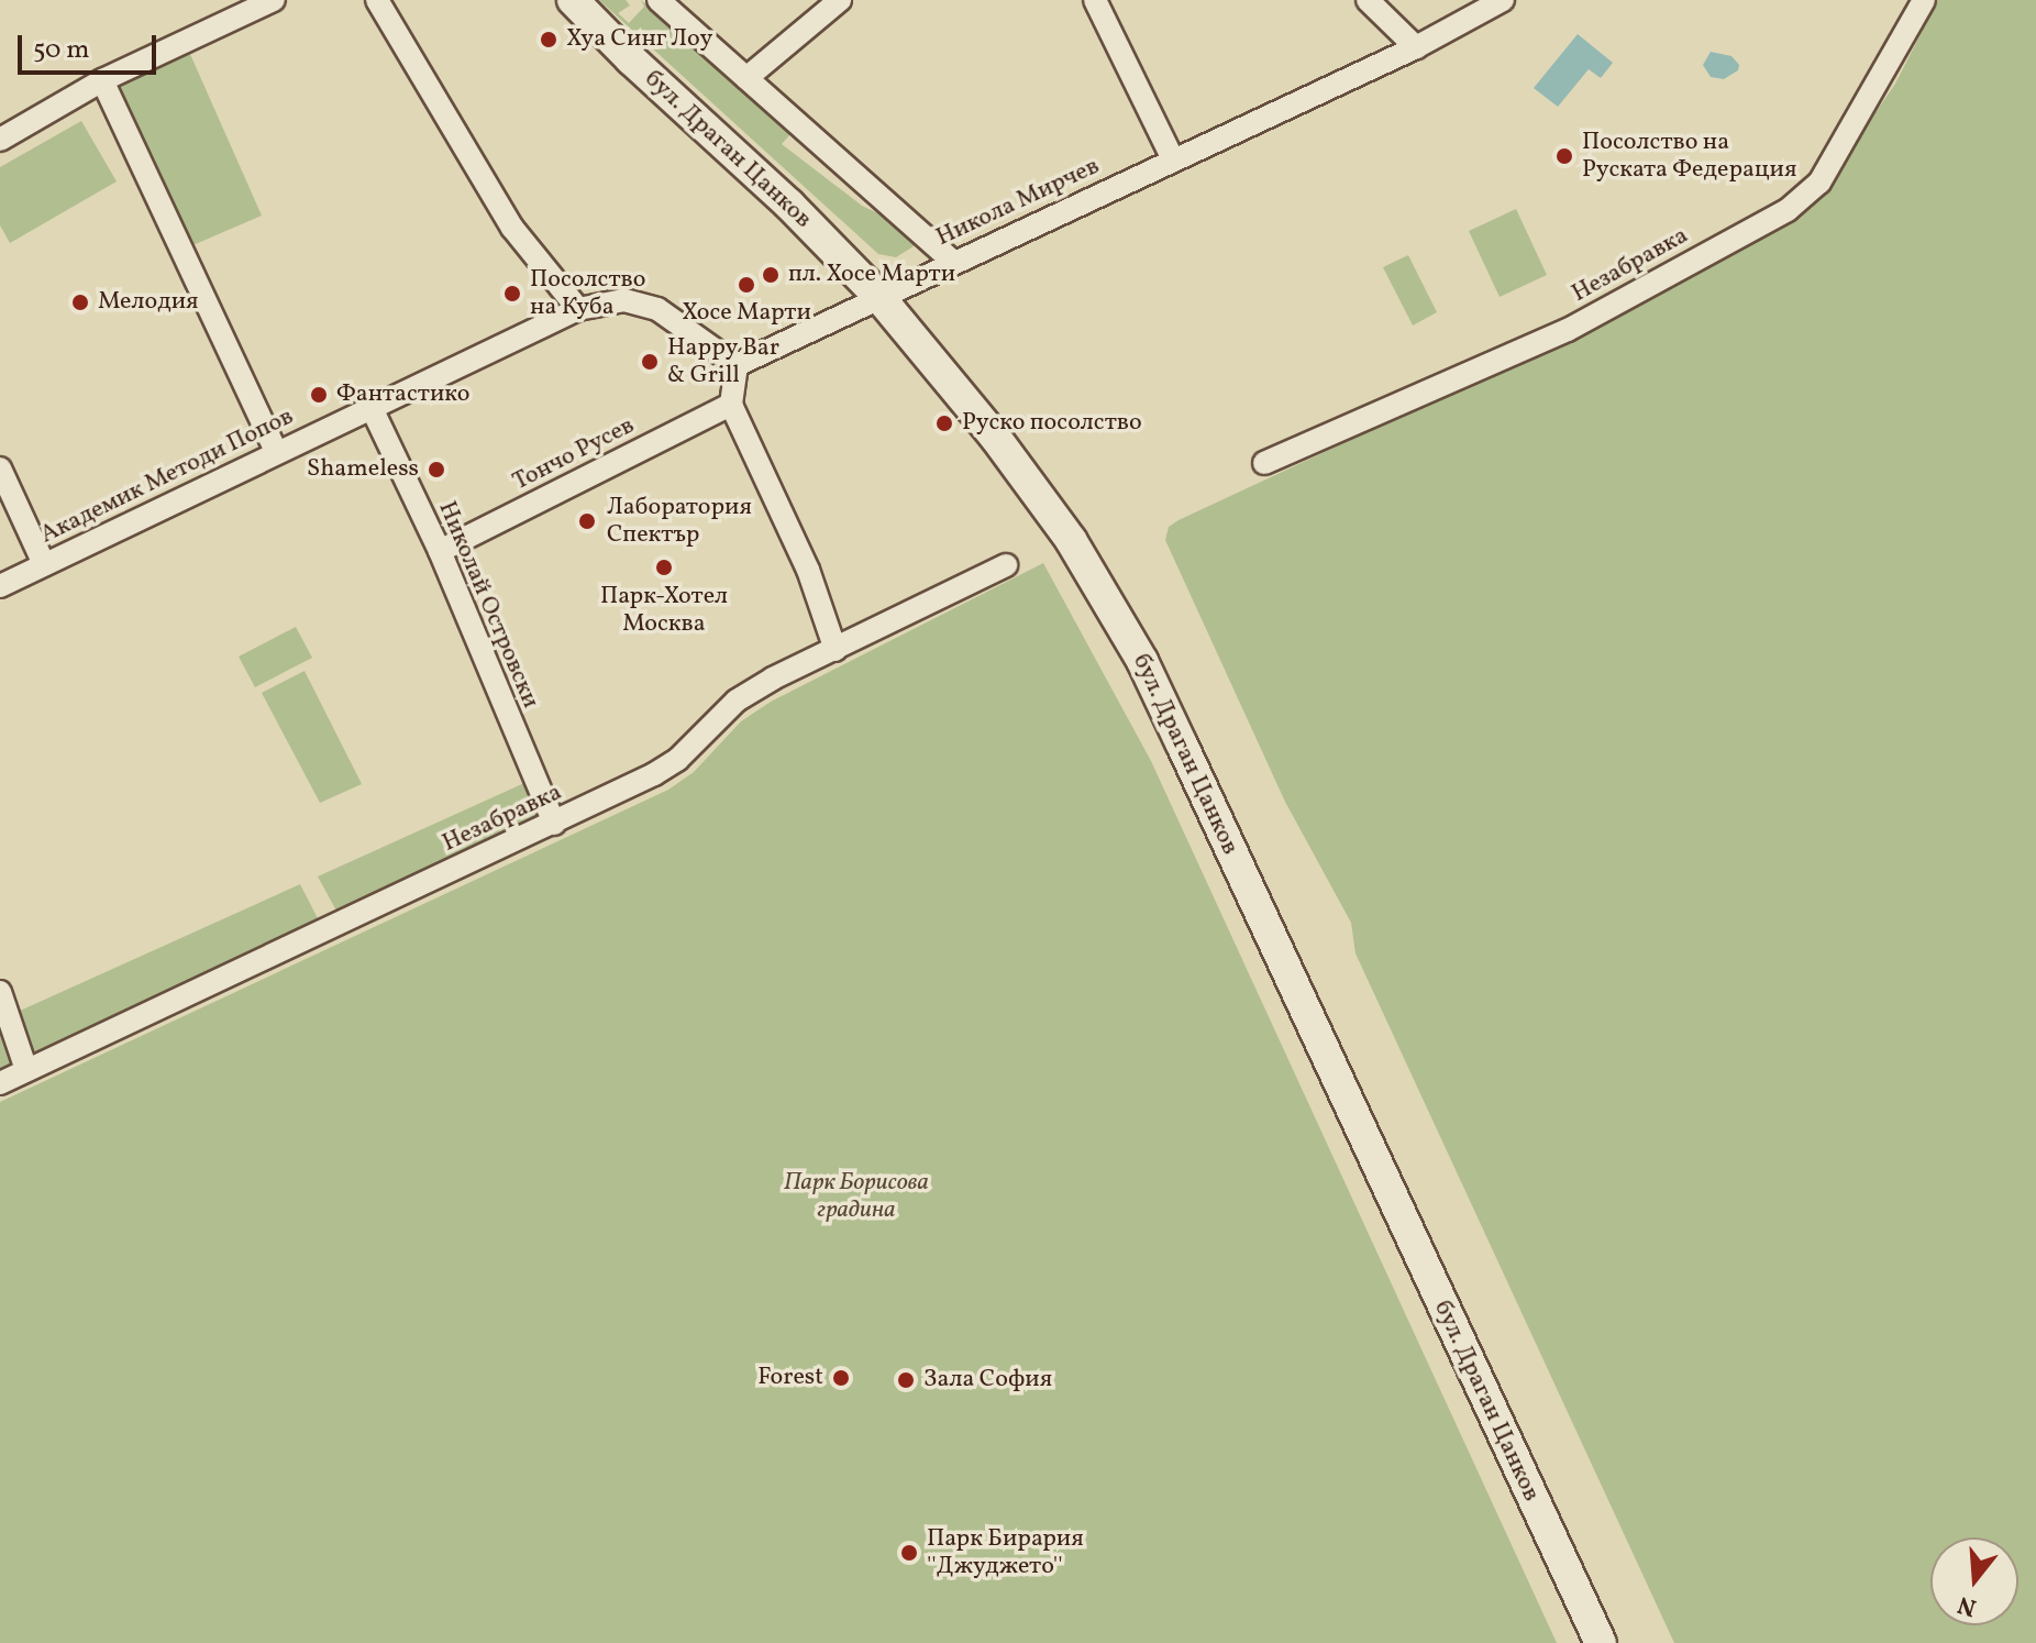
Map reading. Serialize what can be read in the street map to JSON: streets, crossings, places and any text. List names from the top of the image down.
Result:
{
  "streets": {
    "main road": ["бул. Драган Цанков"],
    "street": [
      "Никола Мирчев",
      "Незабравка",
      "Тончо Русев",
      "Академик Методи Попов",
      "Николай Островски"
    ]
  },
  "crossings": [
    ["бул. Драган Цанков", "Никола Мирчев"],
    ["Никола Мирчев", "Академик Методи Попов"],
    ["Незабравка", "Николай Островски"],
    ["Тончо Русев", "Николай Островски"],
    ["Академик Методи Попов", "Николай Островски"]
  ],
  "parks": ["Парк Борисова градина"],
  "places": [
    "Хуа Синг Лоу",
    "Посолство на Руската Федерация",
    "пл. Хосе Марти",
    "Хосе Марти",
    "Посолство на Куба",
    "Мелодия",
    "Happy Bar & Grill",
    "Фантастико",
    "Руско посолство",
    "Shameless",
    "Лаборатория Спектър",
    "Парк-Хотел Москва",
    "Forest",
    "Зала София",
    "Парк Бирария ''Джуджето''"
  ],
  "scale_bar": "50 m",
  "north": "bottom"
}
